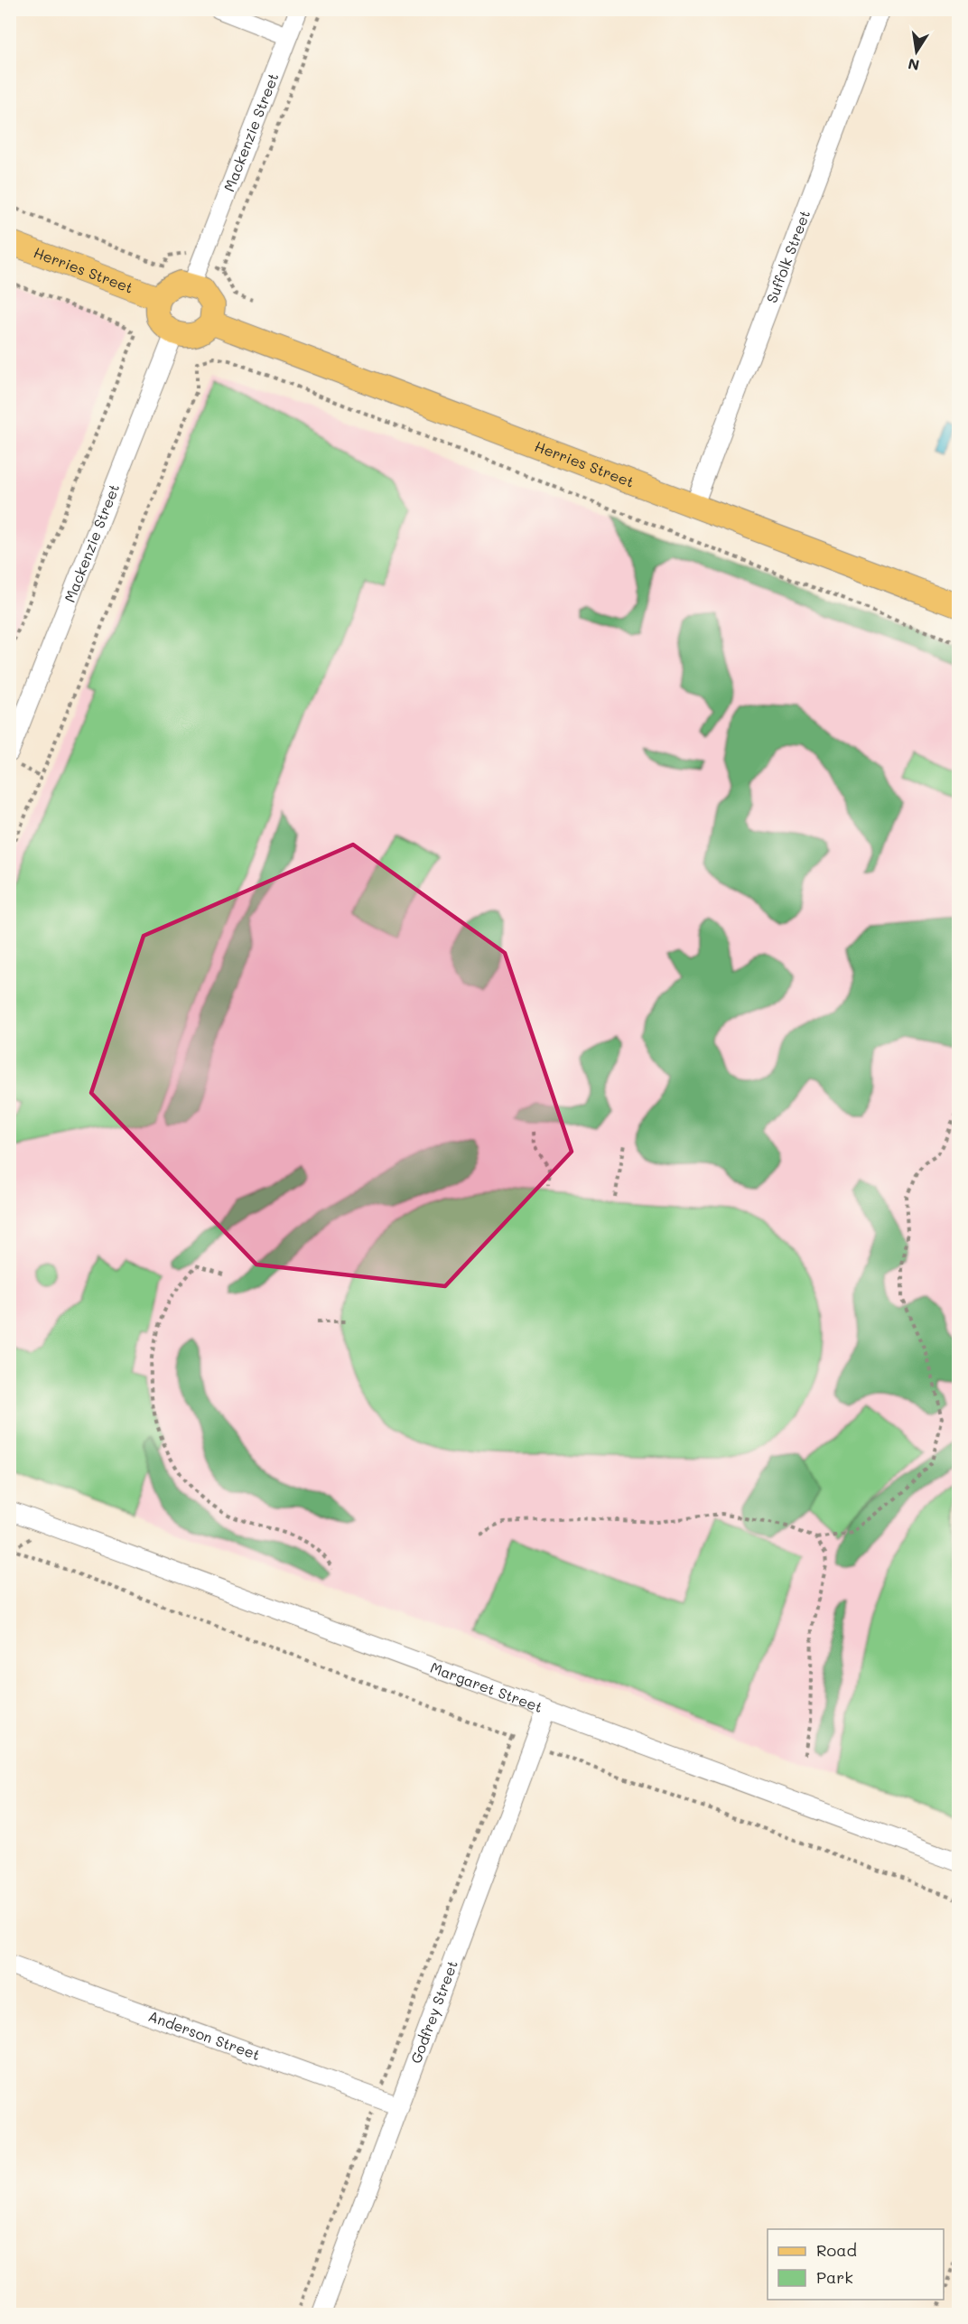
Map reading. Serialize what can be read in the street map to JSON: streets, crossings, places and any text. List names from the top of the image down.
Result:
{
  "streets": {
    "main road": ["Herries Street"],
    "street": [
      "Mackenzie Street",
      "Suffolk Street",
      "Margaret Street",
      "Godfrey Street",
      "Anderson Street"
    ]
  },
  "crossings": [
    ["Mackenzie Street", "Herries Street"],
    ["Suffolk Street", "Herries Street"],
    ["Margaret Street", "Godfrey Street"],
    ["Godfrey Street", "Anderson Street"]
  ],
  "legend": ["Road", "Park"],
  "north": "bottom"
}
